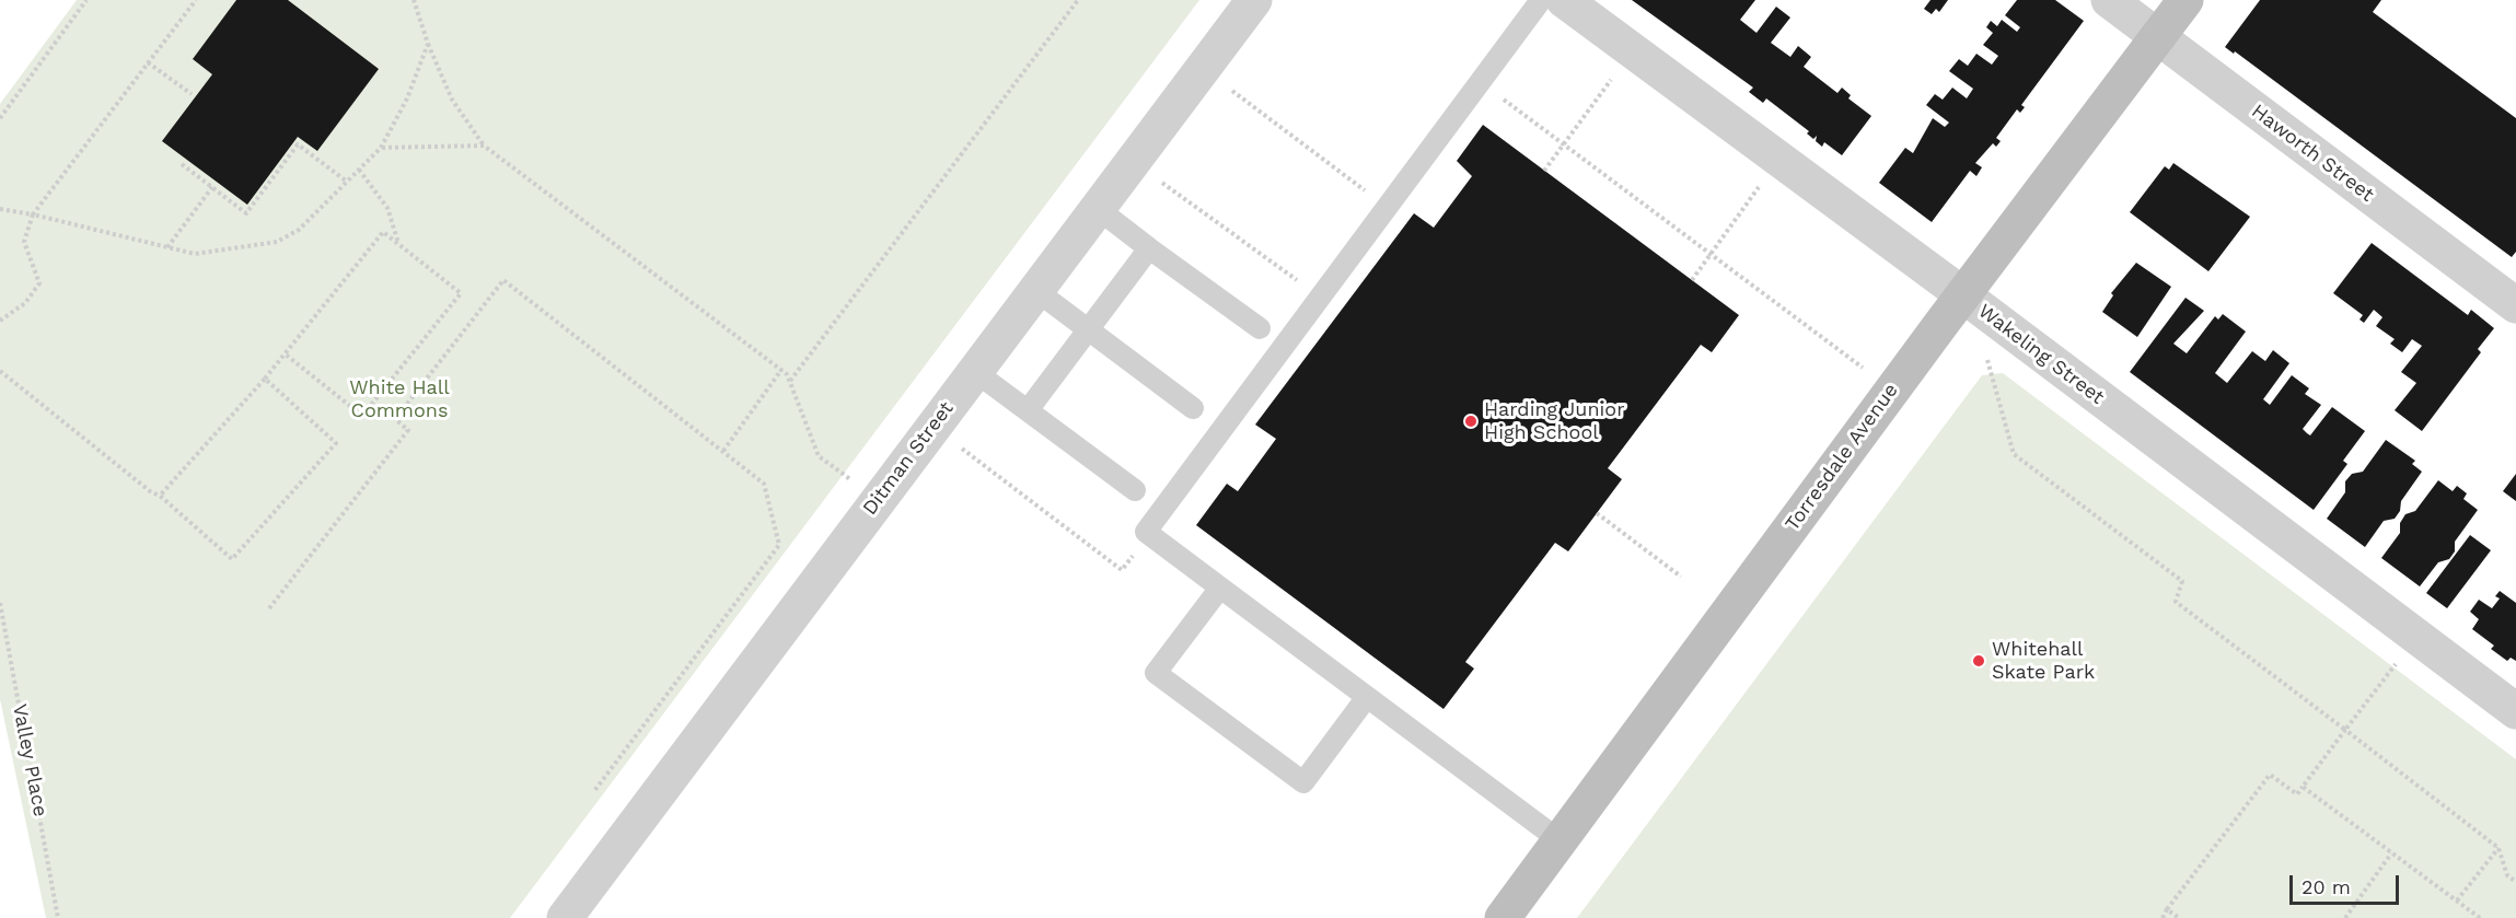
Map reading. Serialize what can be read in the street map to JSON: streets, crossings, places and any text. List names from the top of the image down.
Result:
{
  "streets": {
    "main road": ["Torresdale Avenue"],
    "street": ["Haworth Street", "Wakeling Street", "Ditman Street"],
    "path": ["Valley Place"]
  },
  "crossings": [
    ["Haworth Street", "Torresdale Avenue"],
    ["Wakeling Street", "Torresdale Avenue"]
  ],
  "parks": ["White Hall Commons"],
  "places": ["Harding Junior High School", "Whitehall Skate Park"],
  "scale_bar": "20 m"
}
